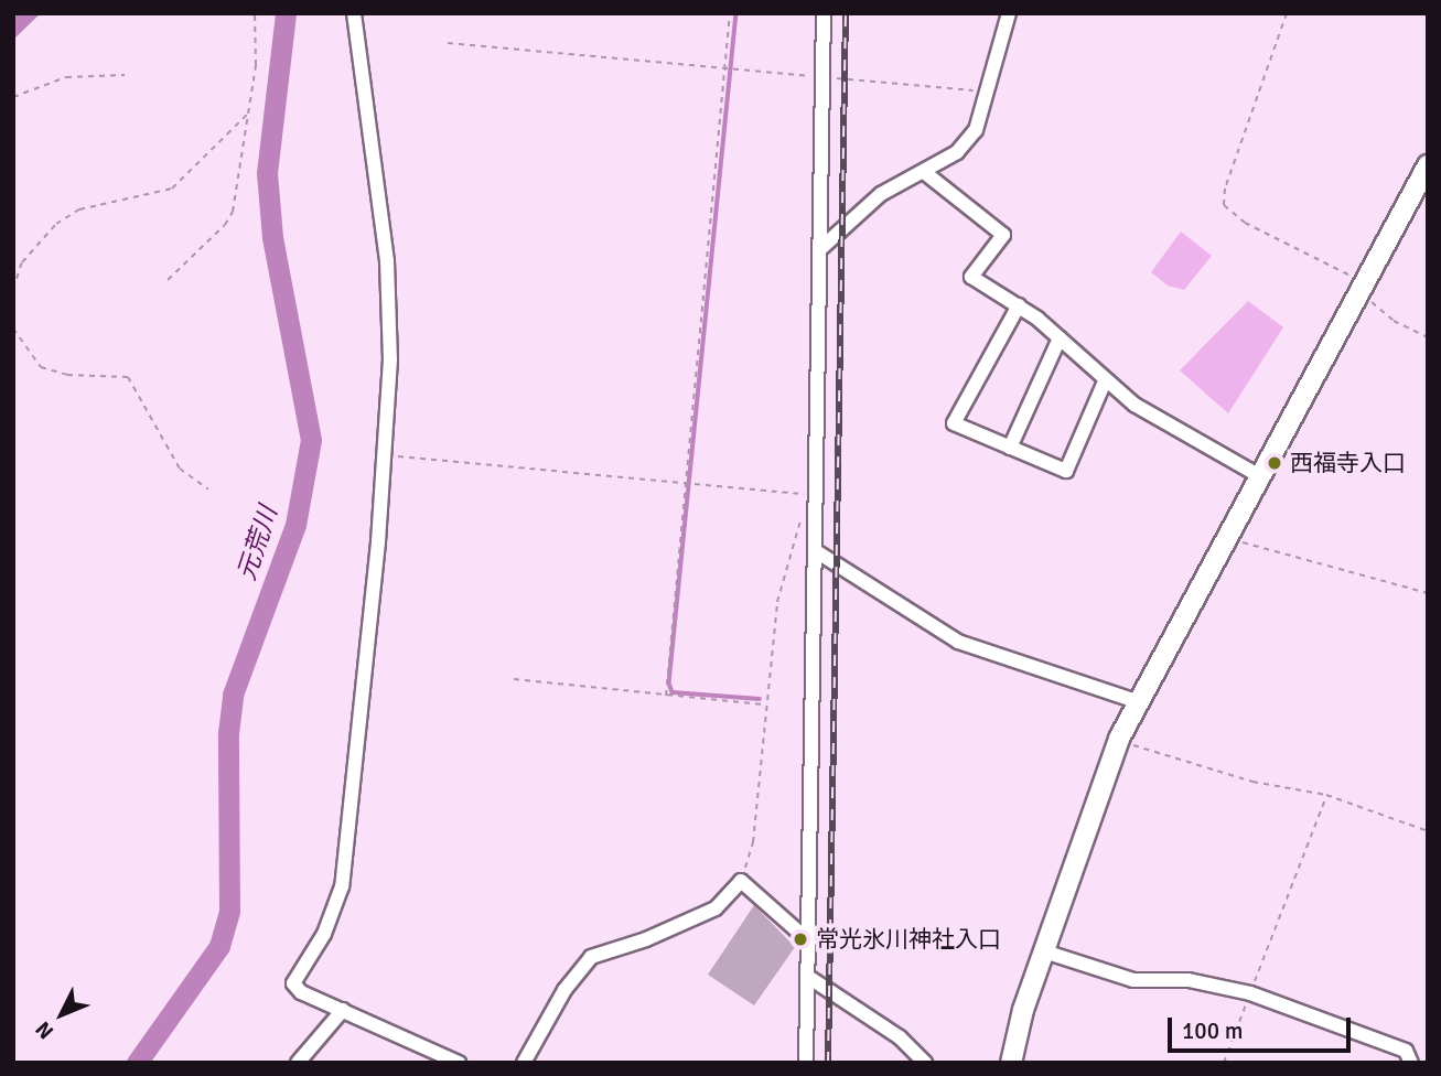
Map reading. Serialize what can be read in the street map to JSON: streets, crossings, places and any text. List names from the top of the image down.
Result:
{
  "water": ["元荒川"],
  "places": ["西福寺入口", "常光氷川神社入口"],
  "scale_bar": "100 m",
  "north": "bottom left"
}
